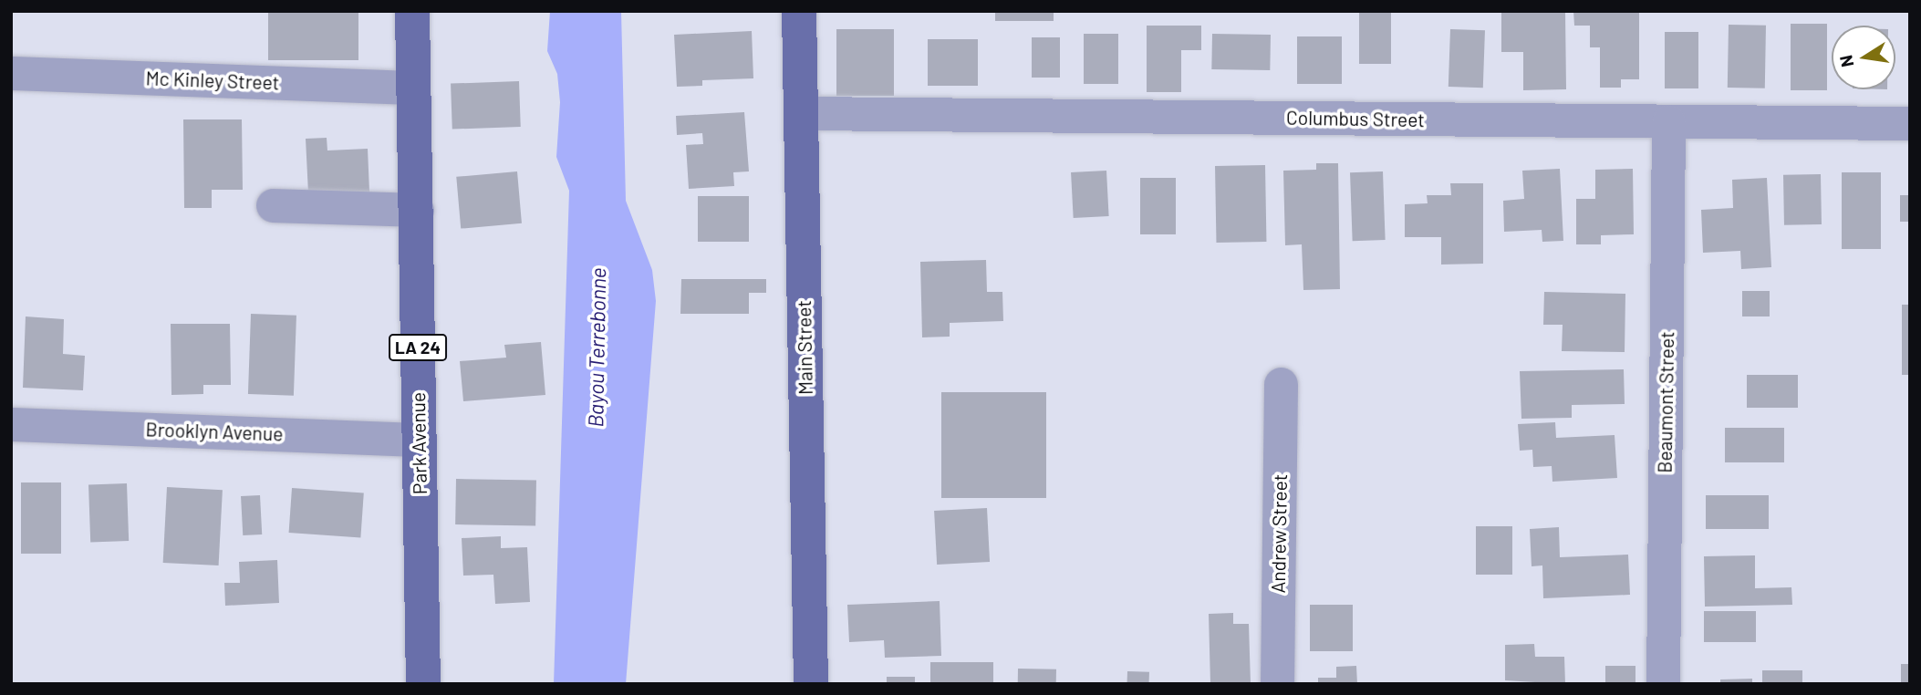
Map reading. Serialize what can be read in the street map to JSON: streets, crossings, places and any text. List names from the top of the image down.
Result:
{
  "streets": {
    "main road": ["LA 24", "Main Street", "Park Avenue"],
    "street": [
      "Mc Kinley Street",
      "Columbus Street",
      "Beaumont Street",
      "Brooklyn Avenue",
      "Andrew Street"
    ]
  },
  "crossings": [
    ["Mc Kinley Street", "Park Avenue"],
    ["Columbus Street", "Main Street"],
    ["Columbus Street", "Beaumont Street"],
    ["Brooklyn Avenue", "Park Avenue"]
  ],
  "water": ["Bayou Terrebonne"],
  "north": "left"
}
